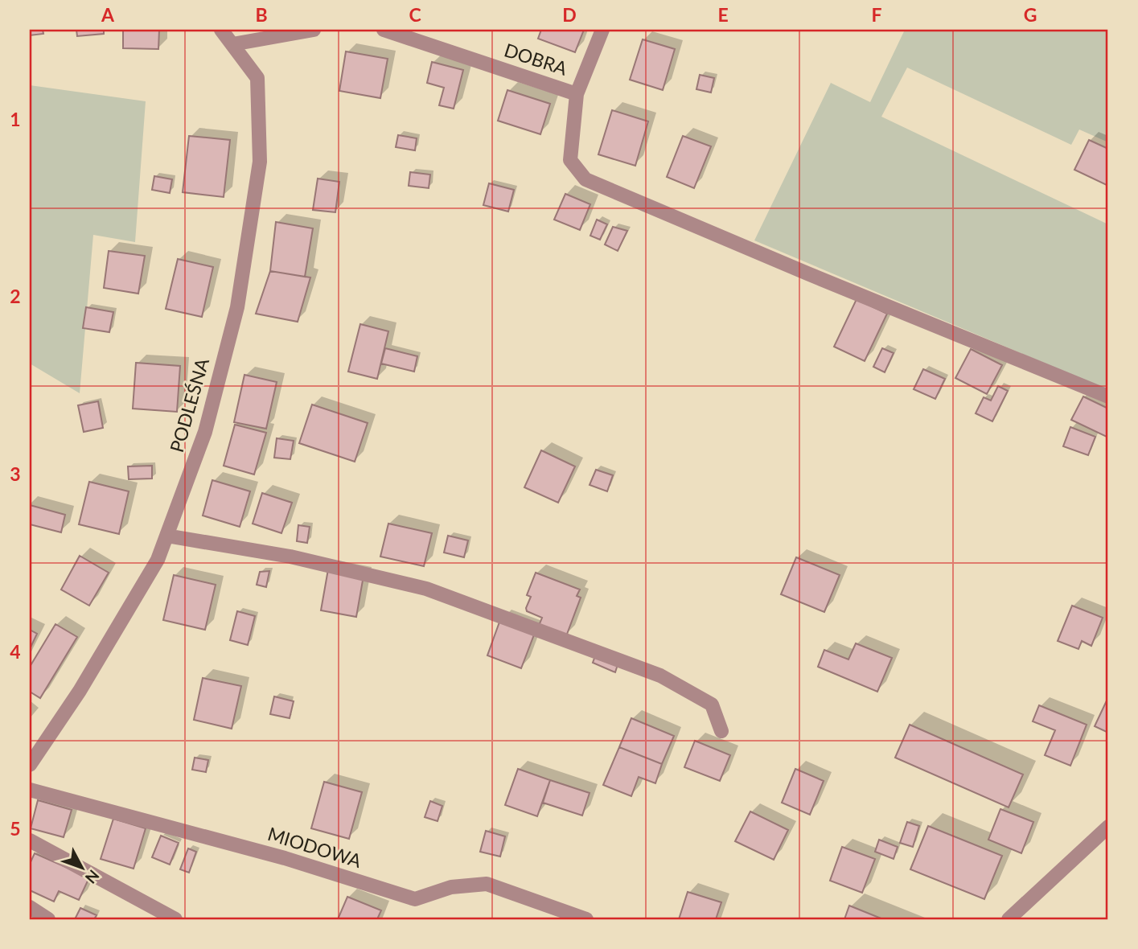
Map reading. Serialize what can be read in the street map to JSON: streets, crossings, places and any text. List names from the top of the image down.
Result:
{
  "streets": {
    "street": ["DOBRA", "PODLEŚNA", "MIODOWA"]
  },
  "north": "bottom right",
  "grid": {
    "columns": [
      "A",
      "B",
      "C",
      "D",
      "E",
      "F",
      "G"
    ],
    "rows": [
      "1",
      "2",
      "3",
      "4",
      "5"
    ]
  }
}
